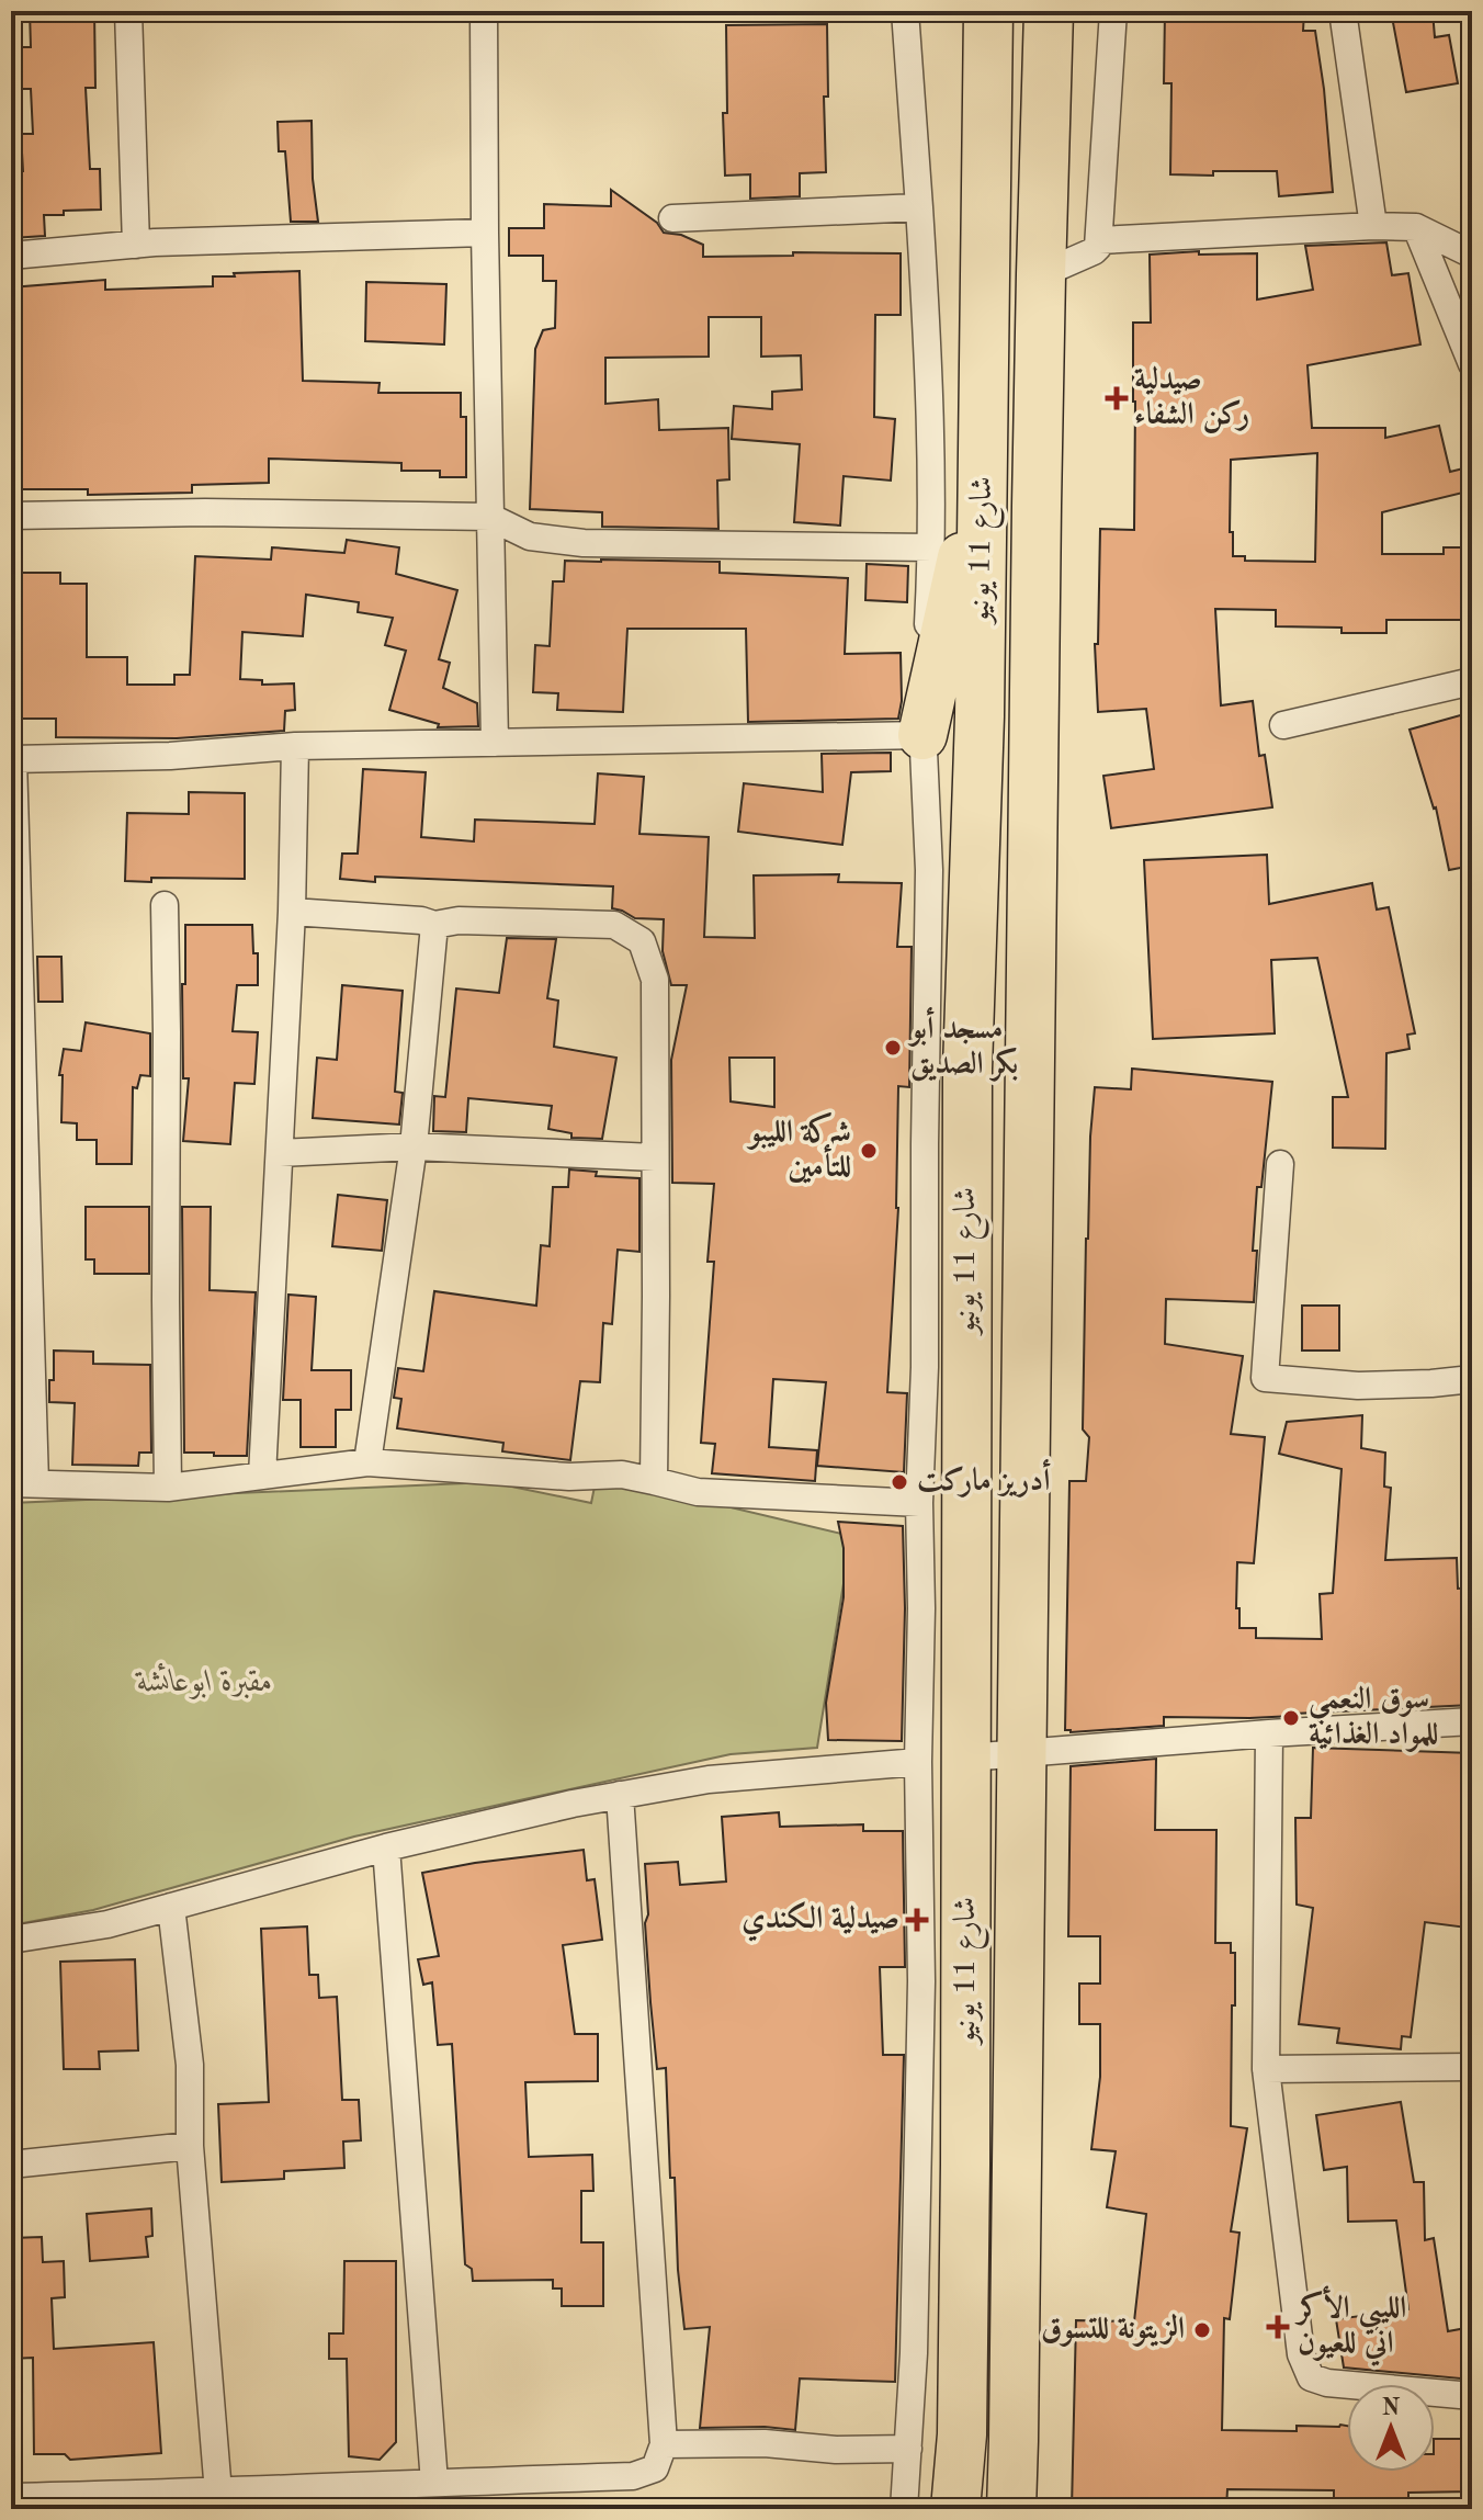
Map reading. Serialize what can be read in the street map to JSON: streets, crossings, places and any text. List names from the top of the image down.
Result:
{
  "streets": {
    "highway": ["شارع 11 يونيو"]
  },
  "parks": ["مقبرة ابوعائشة"],
  "places": {
    "health": ["صيدلية ركن الشفاء", "صيدلية الكندي", "الليبي الأكر اني للعيون"],
    "other": [
      "مسجد أبو بكر الصديق",
      "شركة الليبو للتأمين",
      "أدريز ماركت",
      "سوق النعمي للمواد الغذائية",
      "الزيتونة للتسوق"
    ]
  },
  "north": "top"
}
